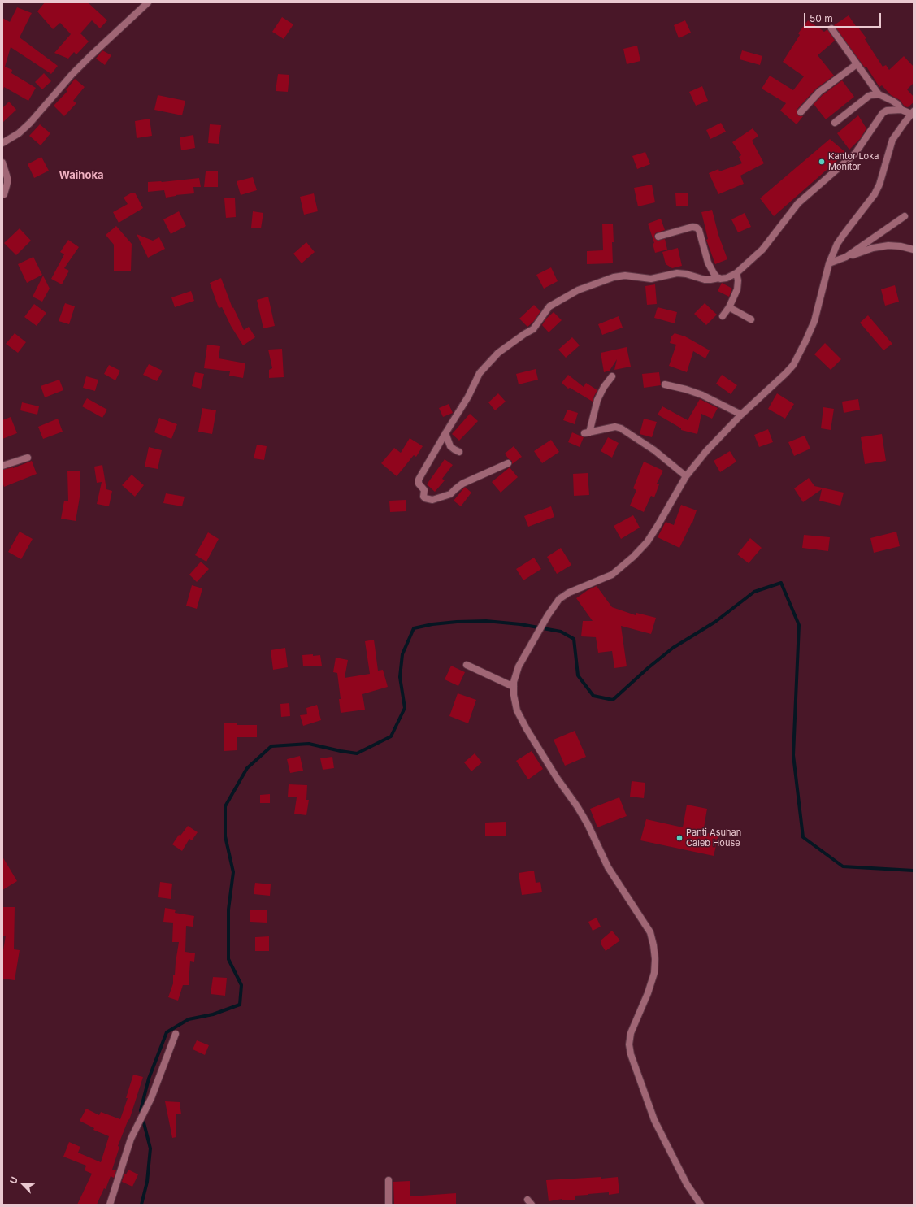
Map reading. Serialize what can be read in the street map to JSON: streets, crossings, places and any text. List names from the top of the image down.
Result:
{
  "districts": ["Waihoka"],
  "places": ["Kantor Loka Monitor", "Panti Asuhan Caleb House"],
  "scale_bar": "50 m",
  "north": "top left"
}
